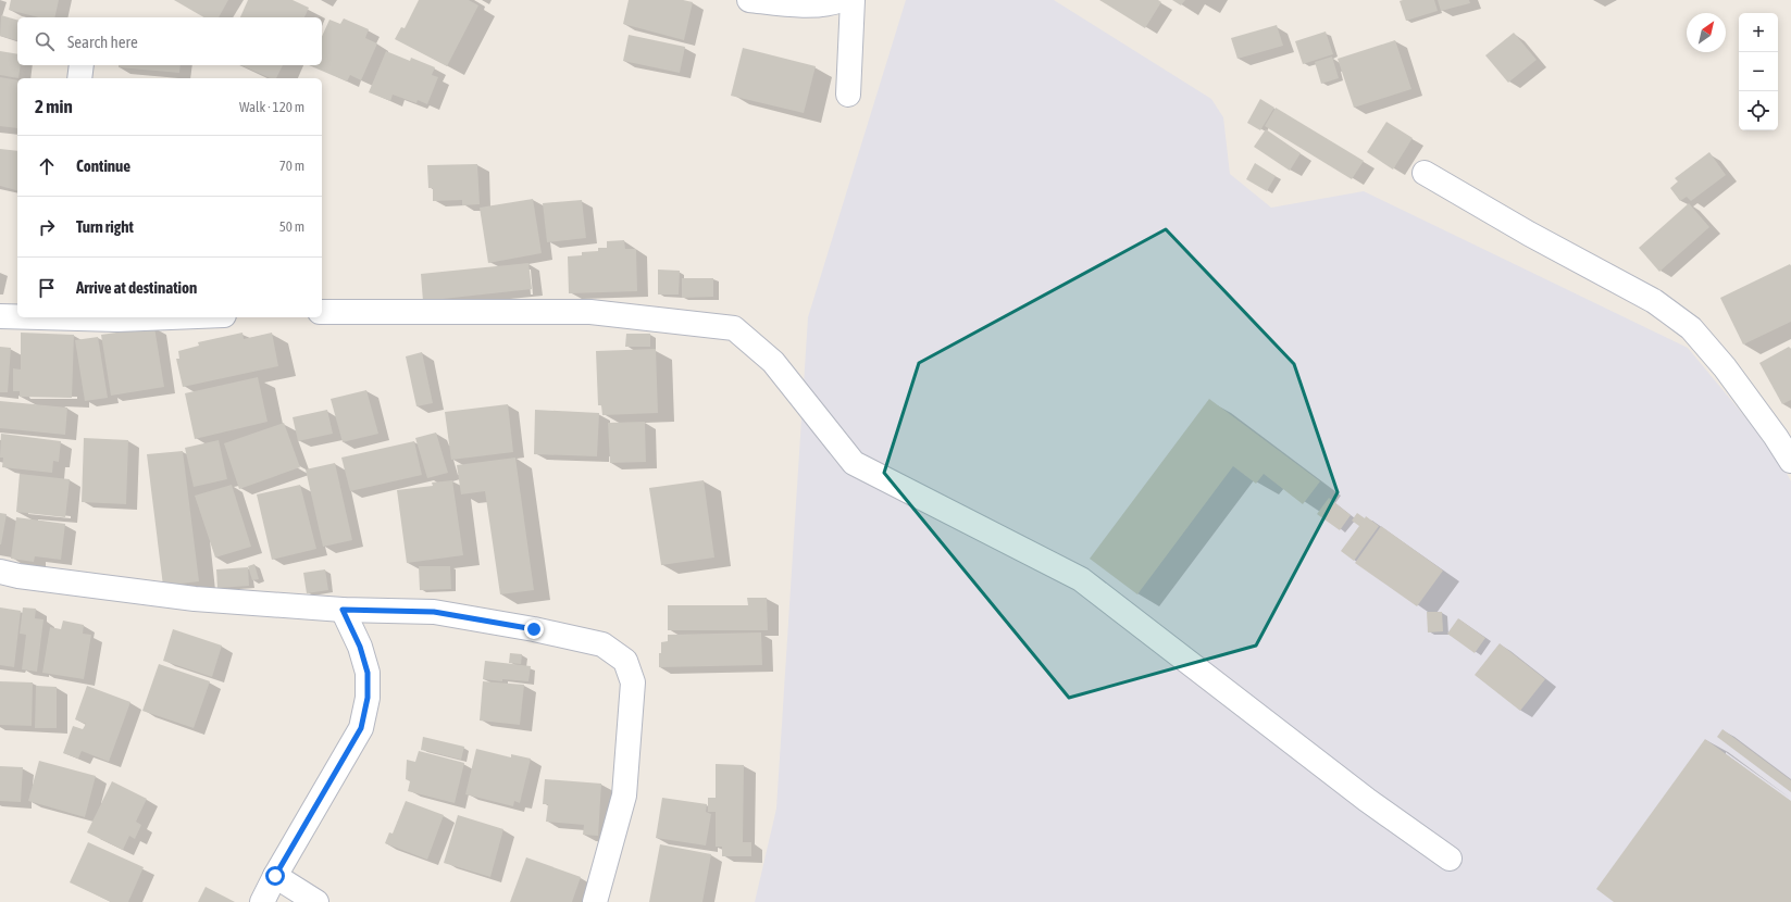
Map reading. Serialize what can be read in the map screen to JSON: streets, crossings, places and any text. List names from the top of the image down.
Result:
{
  "north": "top right",
  "page": {
    "map_buttons": ["+", "−"],
    "search": "Search here",
    "heading": ["2 min", "Walk · 120 m"],
    "list": [
      ["Continue", "70 m"],
      ["Turn right", "50 m"],
      "Arrive at destination"
    ]
  }
}
